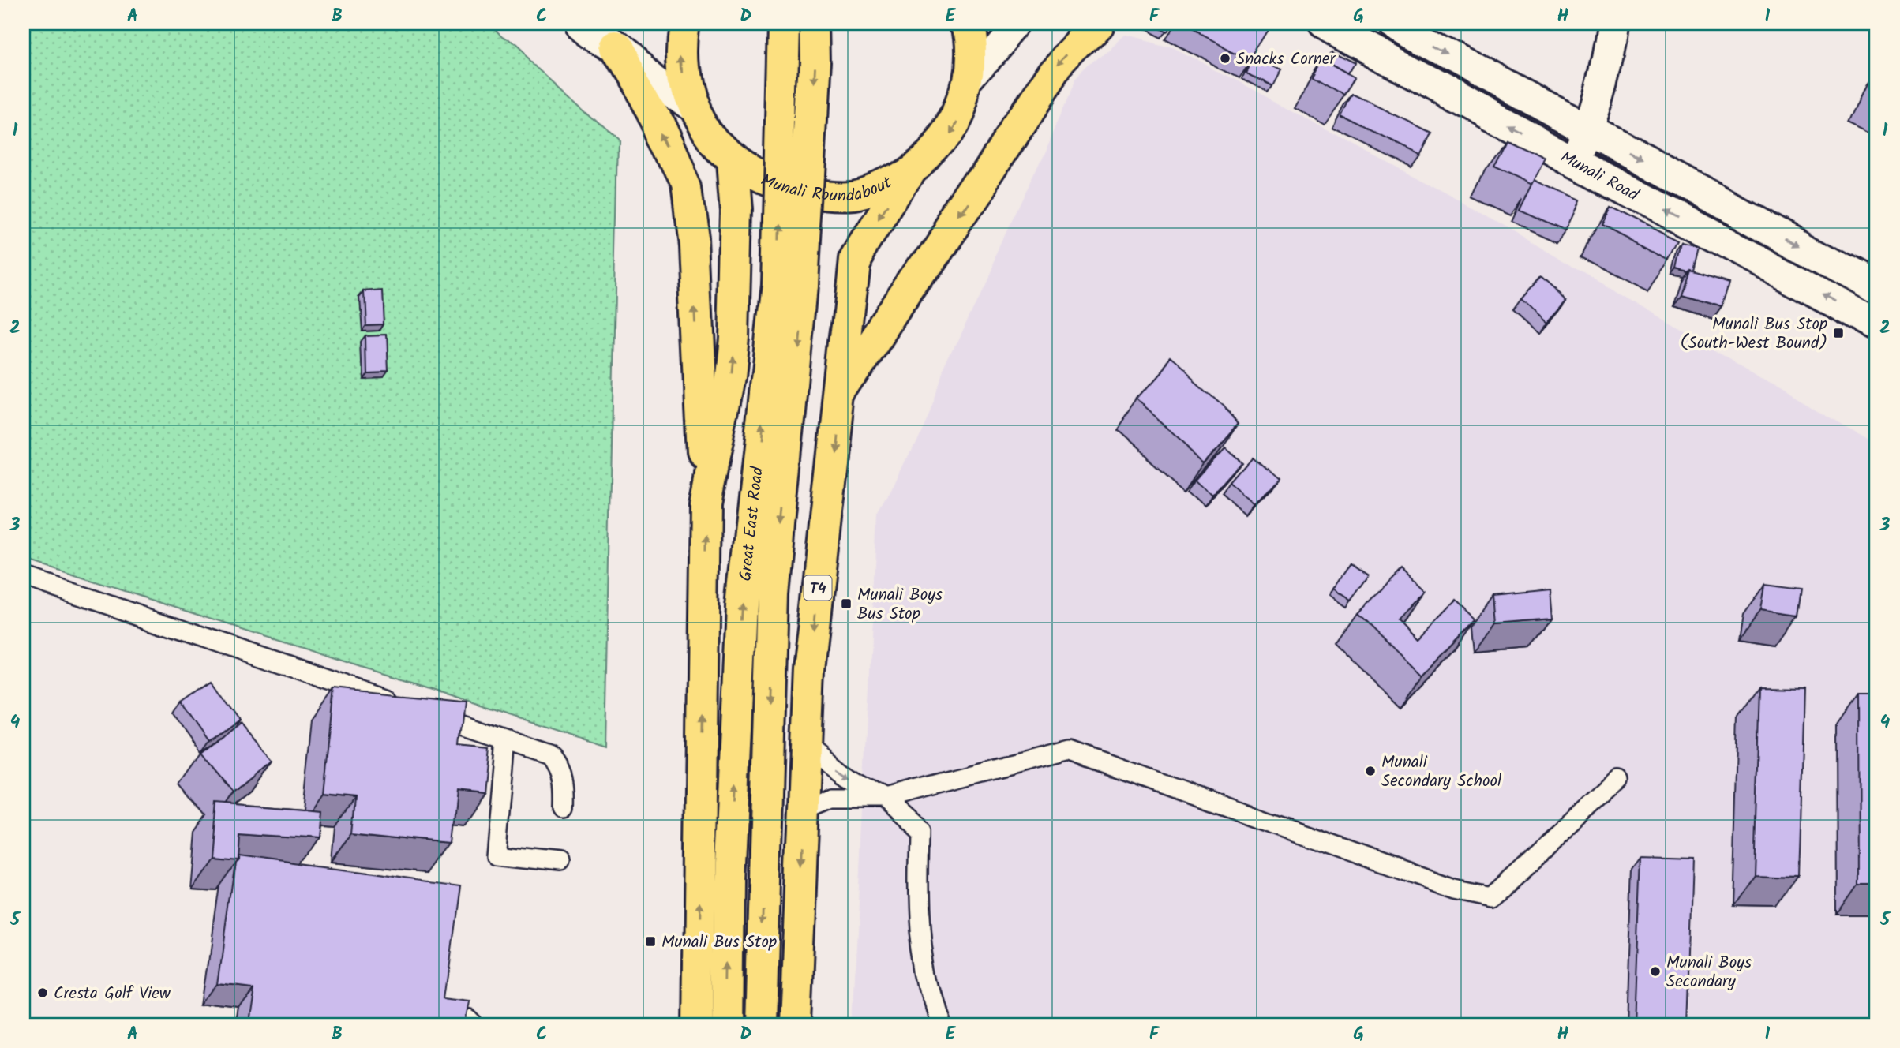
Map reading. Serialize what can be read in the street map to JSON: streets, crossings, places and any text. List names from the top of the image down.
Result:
{
  "streets": {
    "main road": [
      "Munali Road",
      "Munali Roundabout",
      "Great East Road",
      "T4"
    ]
  },
  "crossings": [
    ["Munali Roundabout", "T4"]
  ],
  "places": {
    "other": [
      "Snacks Corner",
      "Munali Secondary School",
      "Munali Boys Secondary",
      "Cresta Golf View"
    ],
    "transit": ["Munali Bus Stop (South-West Bound)", "Munali Boys Bus Stop", "Munali Bus Stop"]
  },
  "grid": {
    "columns": [
      "A",
      "B",
      "C",
      "D",
      "E",
      "F",
      "G",
      "H",
      "I"
    ],
    "rows": [
      "1",
      "2",
      "3",
      "4",
      "5"
    ]
  }
}
